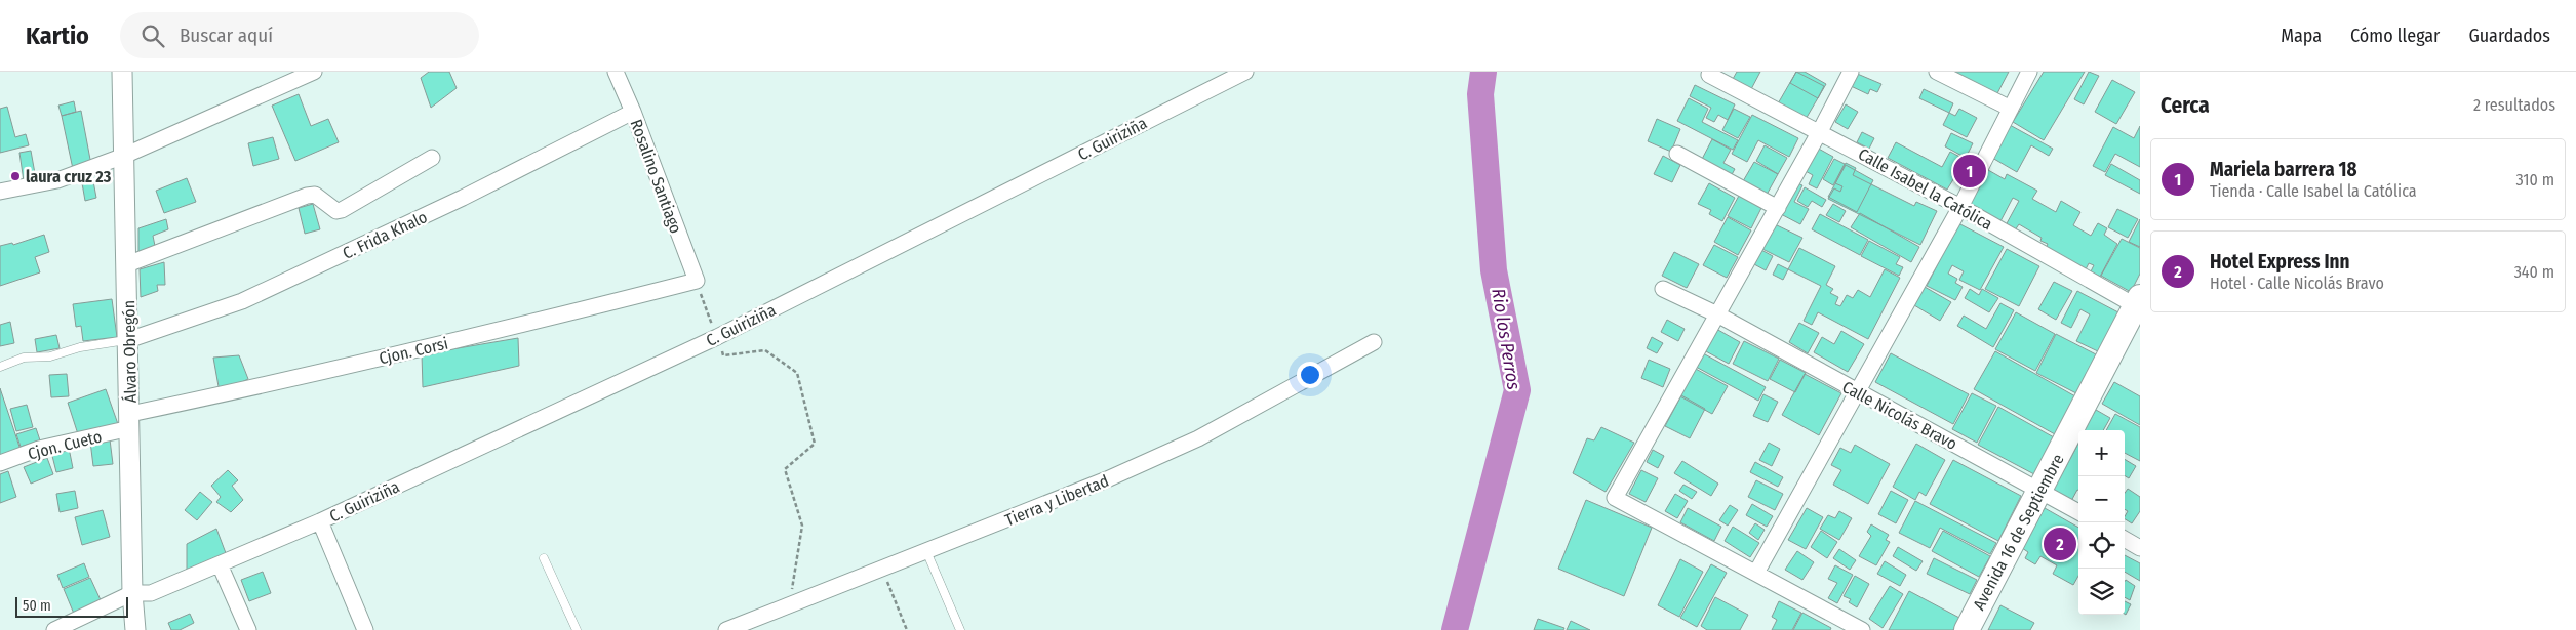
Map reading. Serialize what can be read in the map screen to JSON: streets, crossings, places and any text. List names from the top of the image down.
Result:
{
  "streets": {
    "main road": ["Avenida 16 de Septiembre"],
    "street": [
      "C. Guiriziña",
      "Rosalino Santiago",
      "Calle Isabel la Católica",
      "C. Frida Khalo",
      "Cjon. Corsi",
      "Álvaro Obregón",
      "Calle Nicolás Bravo",
      "Cjon. Cueto",
      "Tierra y Libertad"
    ]
  },
  "crossings": [
    ["C. Guiriziña", "Álvaro Obregón"],
    ["Rosalino Santiago", "C. Frida Khalo"],
    ["Rosalino Santiago", "Cjon. Corsi"],
    ["Calle Isabel la Católica", "Avenida 16 de Septiembre"],
    ["C. Frida Khalo", "Álvaro Obregón"],
    ["Cjon. Corsi", "Álvaro Obregón"],
    ["Cjon. Corsi", "Cjon. Cueto"],
    ["Álvaro Obregón", "Cjon. Cueto"],
    ["Calle Nicolás Bravo", "Avenida 16 de Septiembre"]
  ],
  "water": ["Rio los Perros"],
  "places": ["laura cruz 23"],
  "scale_bar": "50 m",
  "page": {
    "header": "Kartio",
    "search": "Buscar aquí",
    "nav": ["Mapa", "Cómo llegar", "Guardados"],
    "heading": ["Cerca", "2 resultados"],
    "list": [
      {
        "mark": "1",
        "name": "Mariela barrera 18",
        "note": "Tienda · Calle Isabel la Católica",
        "value": "310 m"
      },
      {
        "mark": "2",
        "name": "Hotel Express Inn",
        "note": "Hotel · Calle Nicolás Bravo",
        "value": "340 m"
      }
    ],
    "pins": ["1", "2"],
    "map_buttons": ["+", "−"],
    "scale": "50 m"
  }
}
